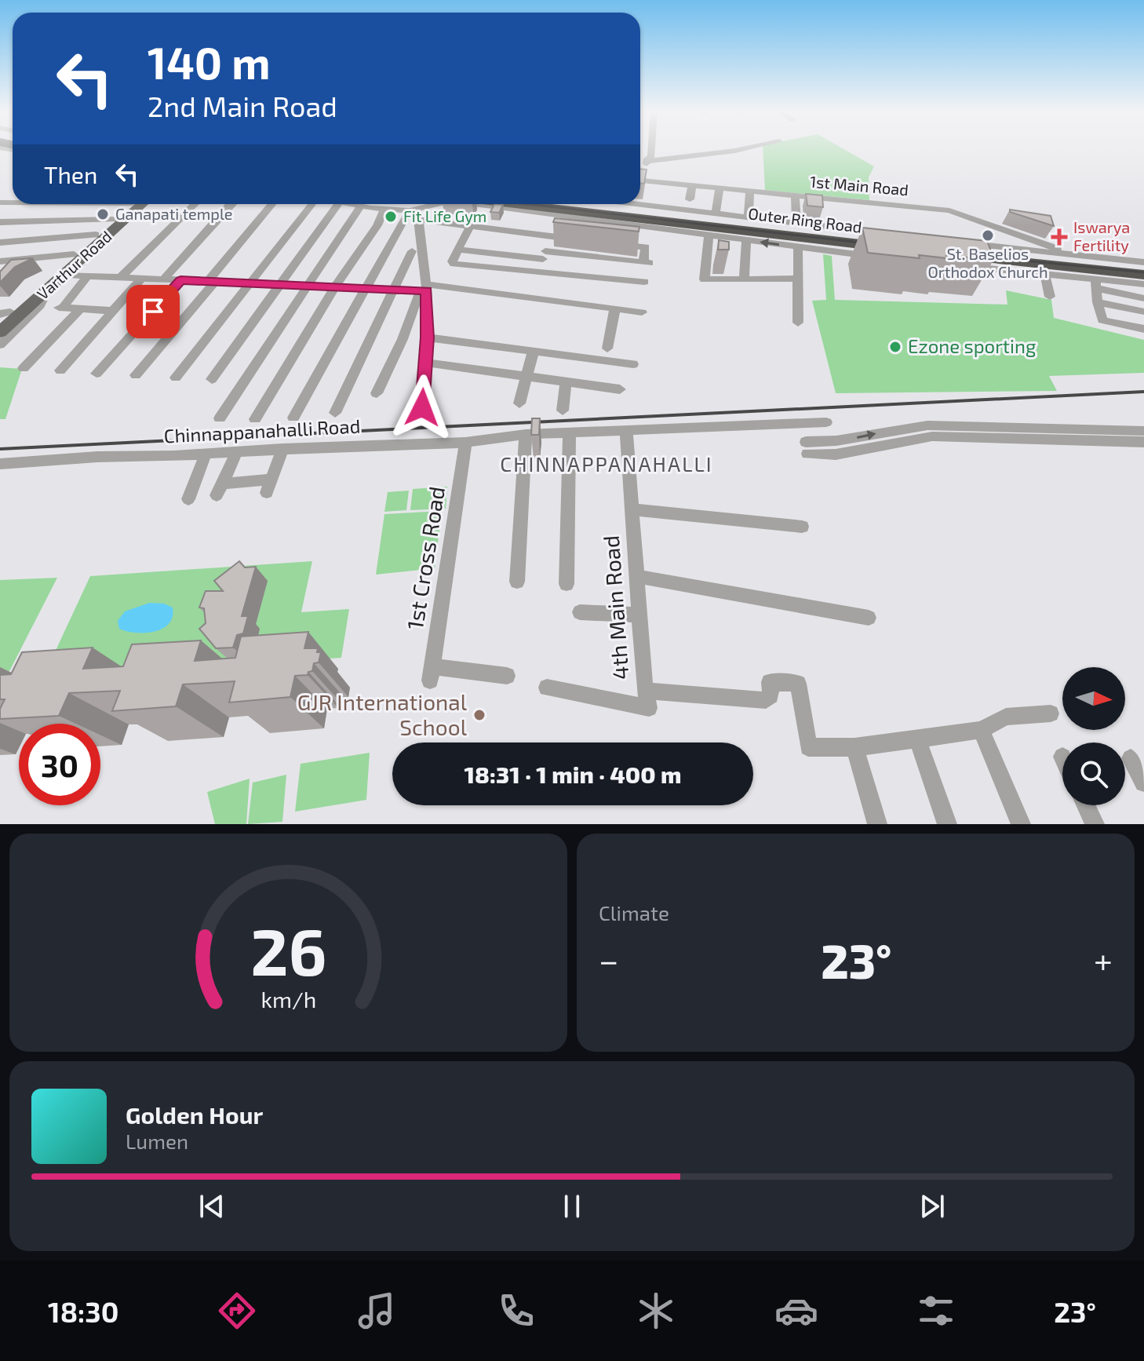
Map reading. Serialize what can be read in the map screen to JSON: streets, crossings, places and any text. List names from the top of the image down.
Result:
{
  "streets": {
    "highway": ["Outer Ring Road"],
    "main road": ["Varthur Road"],
    "street": [
      "1st Main Road",
      "Chinnappanahalli Road",
      "1st Cross Road",
      "4th Main Road"
    ]
  },
  "crossings": [
    ["Chinnappanahalli Road", "1st Cross Road"],
    ["Chinnappanahalli Road", "4th Main Road"]
  ],
  "districts": ["CHINNAPPANAHALLI"],
  "places": {
    "other": [
      "Ganapati temple",
      "Fit Life Gym",
      "St. Baselios Orthodox Church",
      "Ezone sporting",
      "GJR International School"
    ],
    "health": ["Iswarya Fertility"]
  },
  "north": "right",
  "page": {
    "turn": ["140 m", "2nd Main Road"],
    "then": "Then",
    "limit": "30",
    "trip": "18:31 · 1 min · 400 m",
    "tile": "Climate",
    "heat": ["−", "23°", "+"],
    "song": ["Golden Hour", "Lumen"],
    "tabs": ["18:30", "23°"],
    "gauge": ["26", "km/h"]
  }
}
